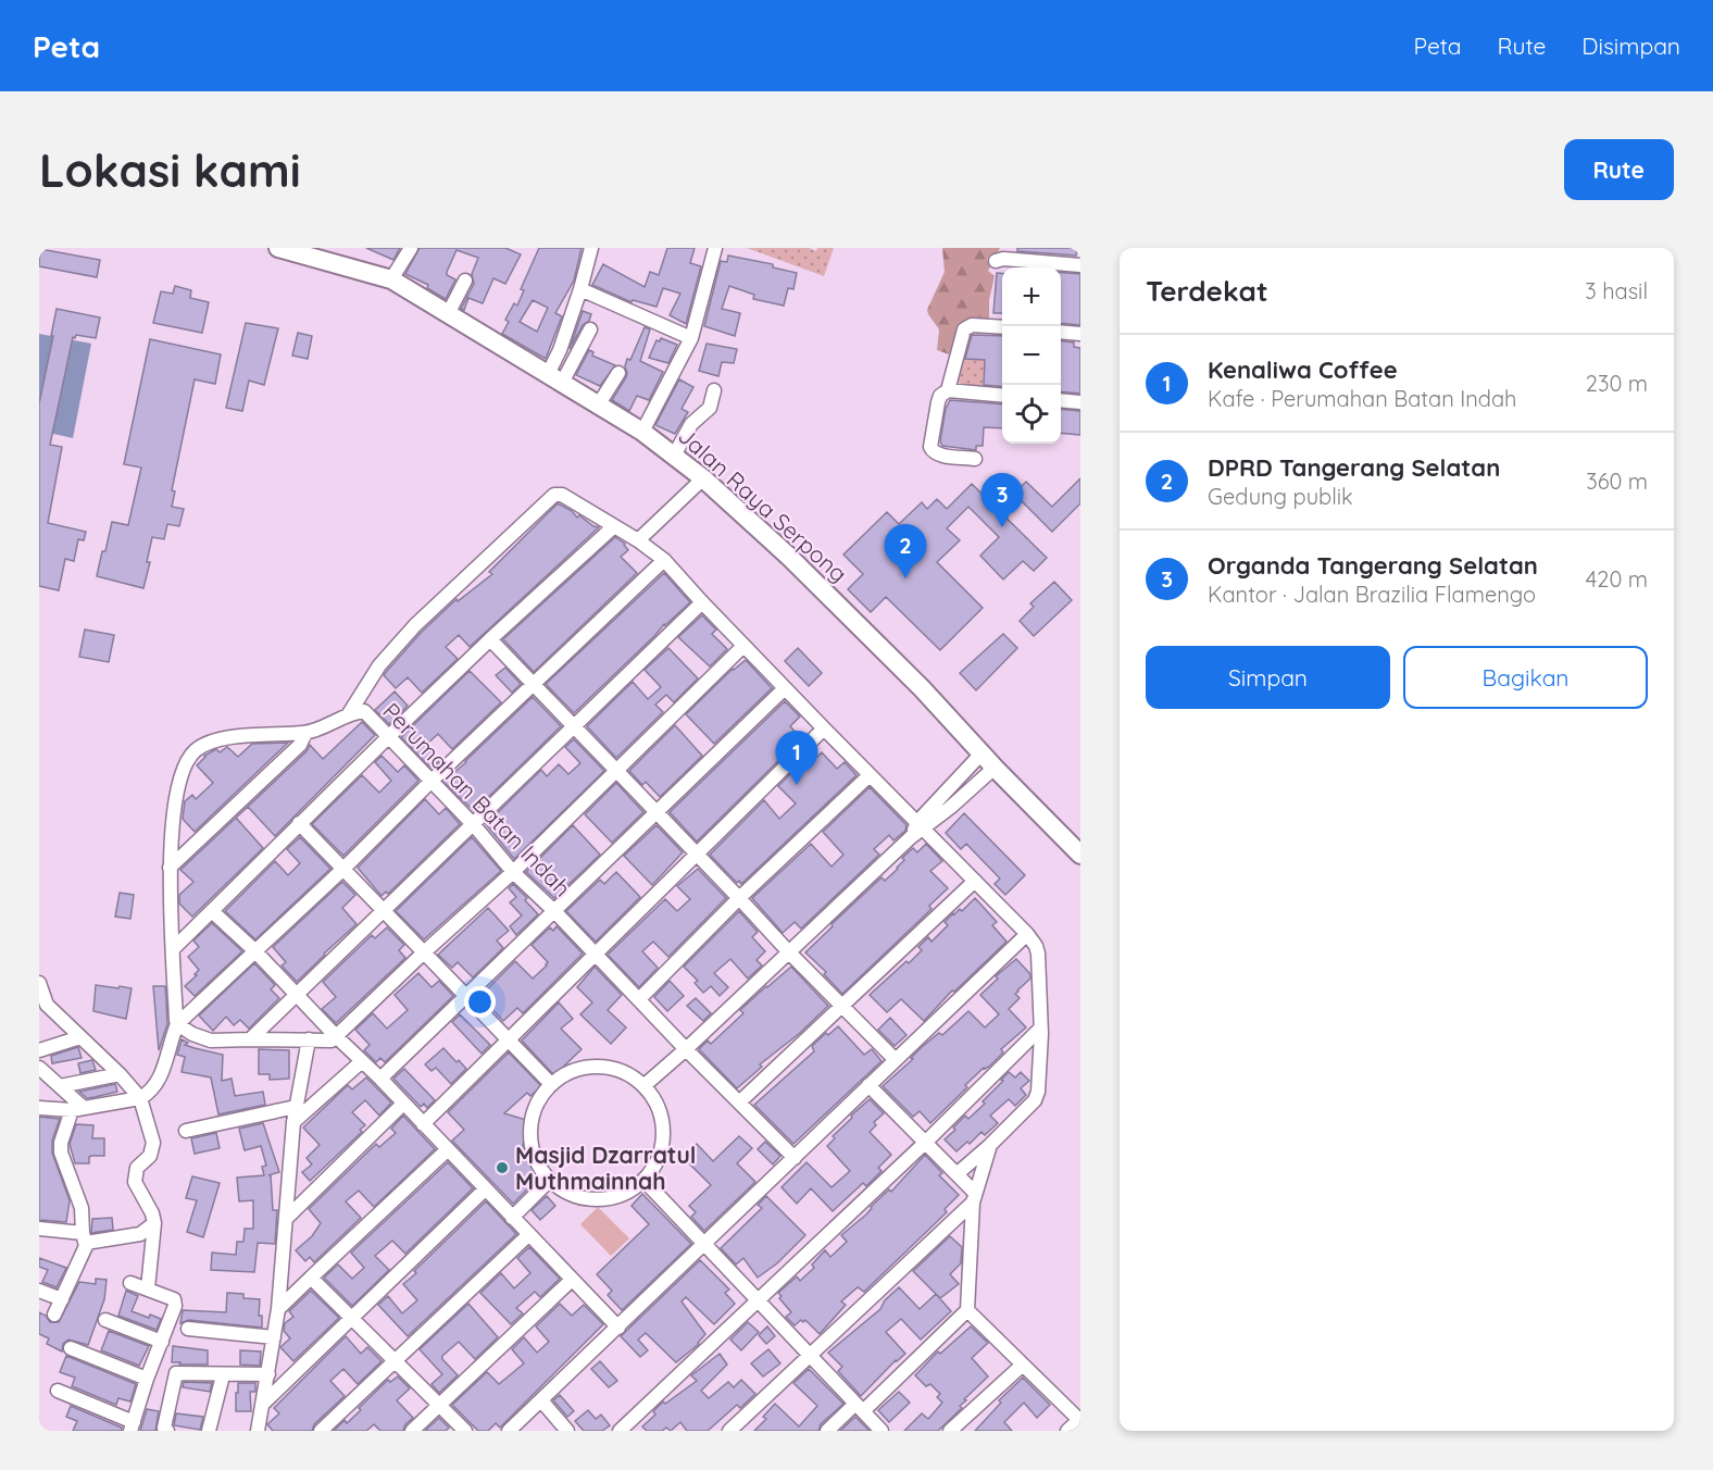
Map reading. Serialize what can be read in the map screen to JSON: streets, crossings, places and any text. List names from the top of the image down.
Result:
{
  "streets": {
    "main road": ["Jalan Raya Serpong"],
    "street": ["Perumahan Batan Indah"]
  },
  "places": ["Masjid Dzarratul Muthmainnah"],
  "page": {
    "header": "Peta",
    "nav": ["Peta", "Rute", "Disimpan"],
    "buttons": [
      "Rute",
      ["Simpan", "Bagikan"]
    ],
    "title": "Lokasi kami",
    "heading": ["Terdekat", "3 hasil"],
    "map_buttons": ["+", "−"],
    "list": [
      {
        "mark": "1",
        "name": "Kenaliwa Coffee",
        "note": "Kafe · Perumahan Batan Indah",
        "value": "230 m"
      },
      {
        "mark": "2",
        "name": "DPRD Tangerang Selatan",
        "note": "Gedung publik",
        "value": "360 m"
      },
      {
        "mark": "3",
        "name": "Organda Tangerang Selatan",
        "note": "Kantor · Jalan Brazilia Flamengo",
        "value": "420 m"
      }
    ],
    "pins": ["3", "2", "1"]
  }
}
